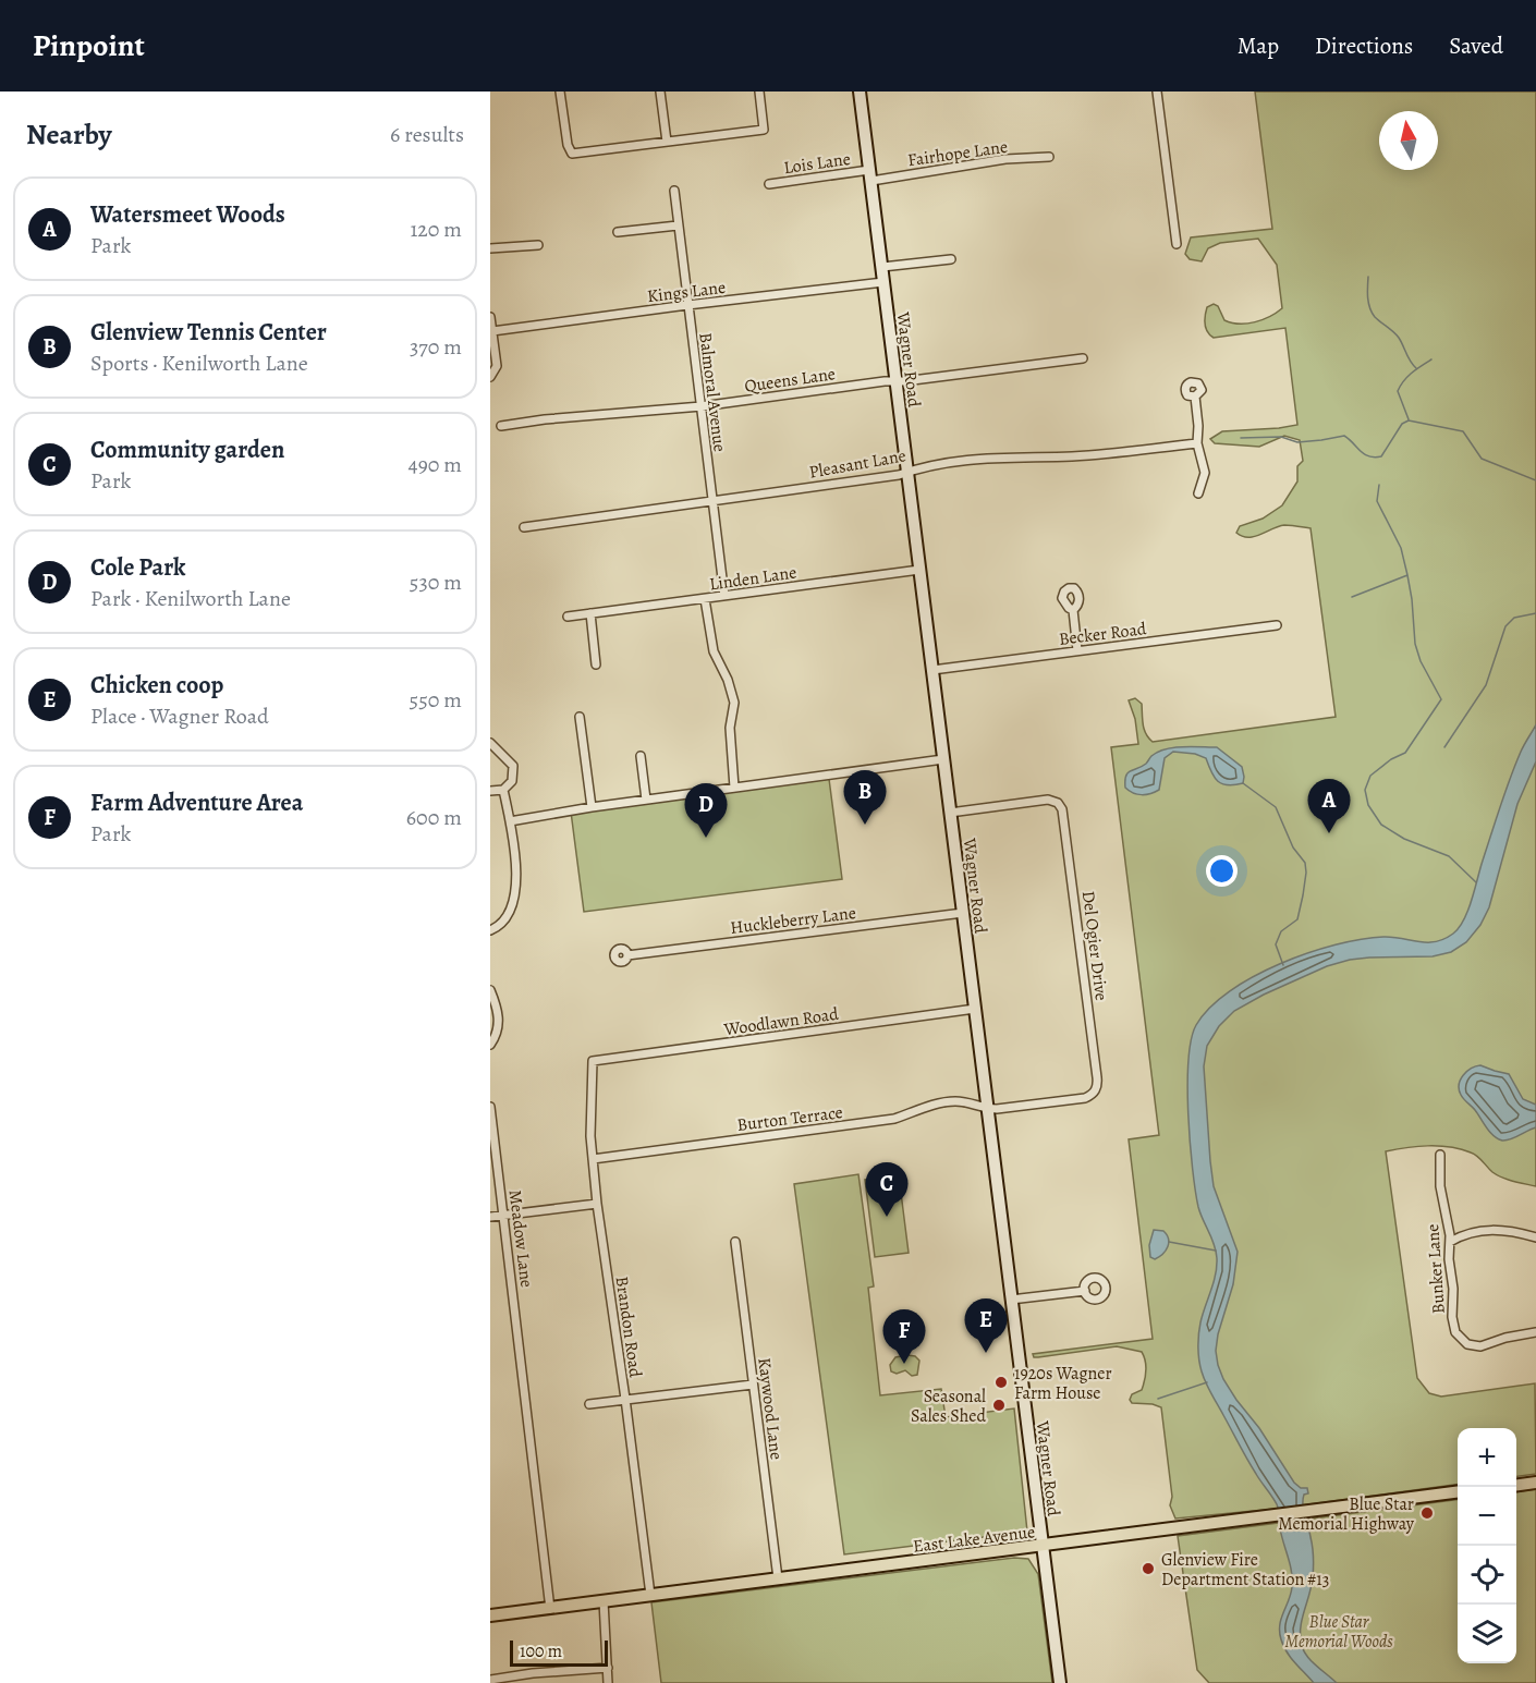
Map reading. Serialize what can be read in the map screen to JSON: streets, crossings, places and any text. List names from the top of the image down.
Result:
{
  "streets": {
    "main road": ["East Lake Avenue"],
    "street": [
      "Fairhope Lane",
      "Lois Lane",
      "Kings Lane",
      "Wagner Road",
      "Queens Lane",
      "Balmoral Avenue",
      "Pleasant Lane",
      "Linden Lane",
      "Becker Road",
      "Huckleberry Lane",
      "Del Ogier Drive",
      "Woodlawn Road",
      "Burton Terrace",
      "Meadow Lane",
      "Bunker Lane",
      "Brandon Road",
      "Kaywood Lane"
    ]
  },
  "crossings": [
    ["Fairhope Lane", "Lois Lane"],
    ["Fairhope Lane", "Wagner Road"],
    ["Lois Lane", "Wagner Road"],
    ["Kings Lane", "Wagner Road"],
    ["Kings Lane", "Balmoral Avenue"],
    ["Wagner Road", "Queens Lane"],
    ["Wagner Road", "Pleasant Lane"],
    ["Wagner Road", "Linden Lane"],
    ["Wagner Road", "Becker Road"],
    ["Wagner Road", "Huckleberry Lane"],
    ["Wagner Road", "Del Ogier Drive"],
    ["Wagner Road", "Woodlawn Road"],
    ["Wagner Road", "Burton Terrace"],
    ["Wagner Road", "East Lake Avenue"],
    ["Queens Lane", "Balmoral Avenue"],
    ["Balmoral Avenue", "Pleasant Lane"],
    ["Balmoral Avenue", "Linden Lane"],
    ["Del Ogier Drive", "Burton Terrace"],
    ["Woodlawn Road", "Brandon Road"],
    ["Burton Terrace", "Brandon Road"],
    ["Meadow Lane", "East Lake Avenue"],
    ["Brandon Road", "East Lake Avenue"],
    ["Kaywood Lane", "East Lake Avenue"]
  ],
  "parks": ["Blue Star Memorial Woods"],
  "places": [
    "1920s Wagner Farm House",
    "Seasonal Sales Shed",
    "Blue Star Memorial Highway",
    "Glenview Fire Department Station #13"
  ],
  "scale_bar": "100 m",
  "north": "top",
  "page": {
    "header": "Pinpoint",
    "nav": ["Map", "Directions", "Saved"],
    "heading": ["Nearby", "6 results"],
    "list": [
      {
        "mark": "A",
        "name": "Watersmeet Woods",
        "note": "Park",
        "value": "120 m"
      },
      {
        "mark": "B",
        "name": "Glenview Tennis Center",
        "note": "Sports · Kenilworth Lane",
        "value": "370 m"
      },
      {
        "mark": "C",
        "name": "Community garden",
        "note": "Park",
        "value": "490 m"
      },
      {
        "mark": "D",
        "name": "Cole Park",
        "note": "Park · Kenilworth Lane",
        "value": "530 m"
      },
      {
        "mark": "E",
        "name": "Chicken coop",
        "note": "Place · Wagner Road",
        "value": "550 m"
      },
      {
        "mark": "F",
        "name": "Farm Adventure Area",
        "note": "Park",
        "value": "600 m"
      }
    ],
    "pins": [
      "B",
      "A",
      "D",
      "C",
      "E",
      "F"
    ],
    "map_buttons": ["+", "−"],
    "scale": "100 m"
  }
}
